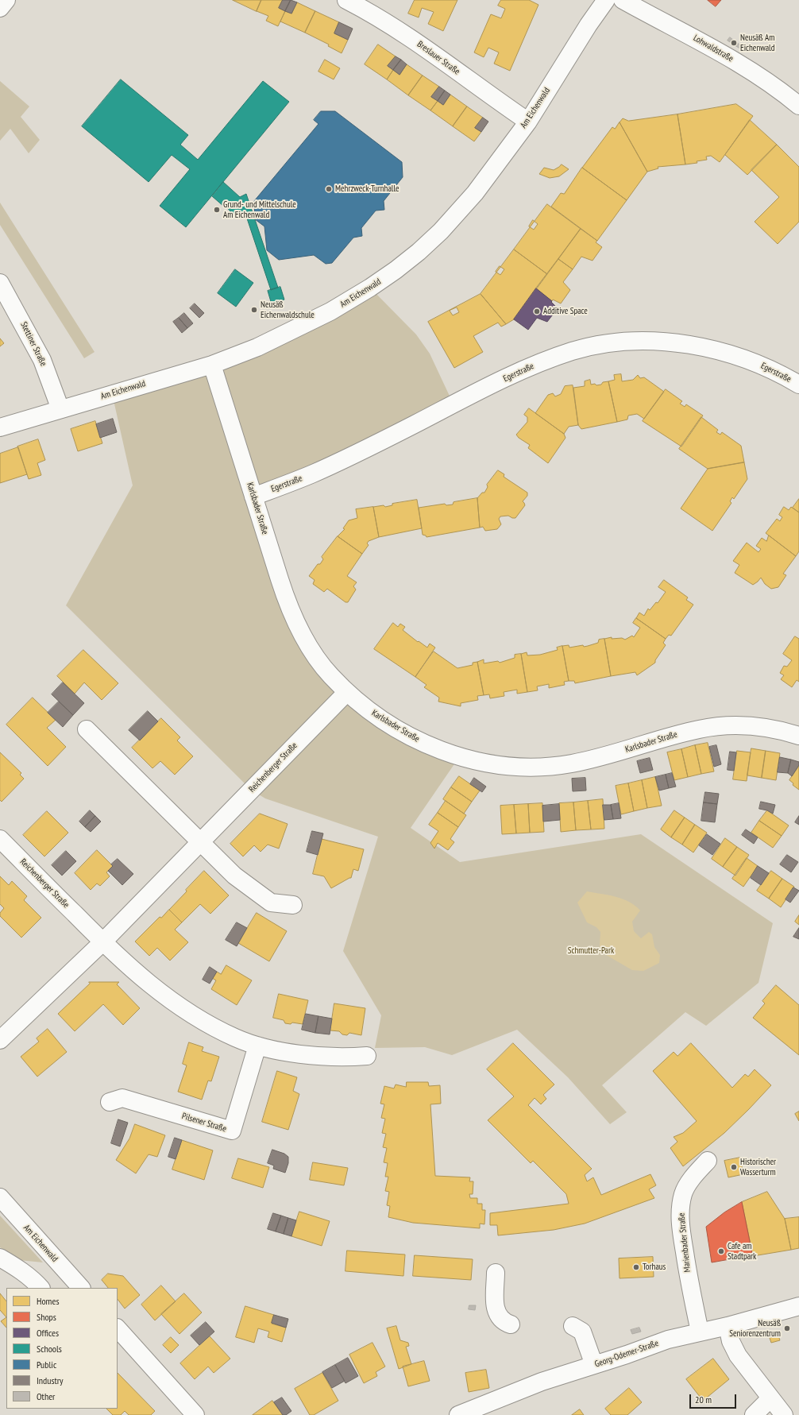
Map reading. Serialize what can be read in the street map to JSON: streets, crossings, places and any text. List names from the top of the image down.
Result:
{
  "streets": {
    "street": [
      "Lohwaldstraße",
      "Breslauer Straße",
      "Am Eichenwald",
      "Stettiner Straße",
      "Egerstraße",
      "Karlsbader Straße",
      "Reichenberger Straße",
      "Pilsener Straße",
      "Marienbader Straße",
      "Georg-Odemer-Straße"
    ]
  },
  "crossings": [
    ["Breslauer Straße", "Am Eichenwald"],
    ["Am Eichenwald", "Stettiner Straße"],
    ["Am Eichenwald", "Karlsbader Straße"],
    ["Egerstraße", "Karlsbader Straße"],
    ["Karlsbader Straße", "Reichenberger Straße"],
    ["Marienbader Straße", "Georg-Odemer-Straße"]
  ],
  "parks": ["Schmutter-Park"],
  "places": [
    "Neusäß Am Eichenwald",
    "Mehrzweck-Turnhalle",
    "Grund- und Mittelschule Am Eichenwald",
    "Neusäß Eichenwaldschule",
    "Additive Space",
    "Historischer Wasserturm",
    "Cafe am Stadtpark",
    "Torhaus",
    "Neusäß Seniorenzentrum"
  ],
  "legend": [
    "Homes",
    "Shops",
    "Offices",
    "Schools",
    "Public",
    "Industry",
    "Other"
  ],
  "scale_bar": "20 m"
}
